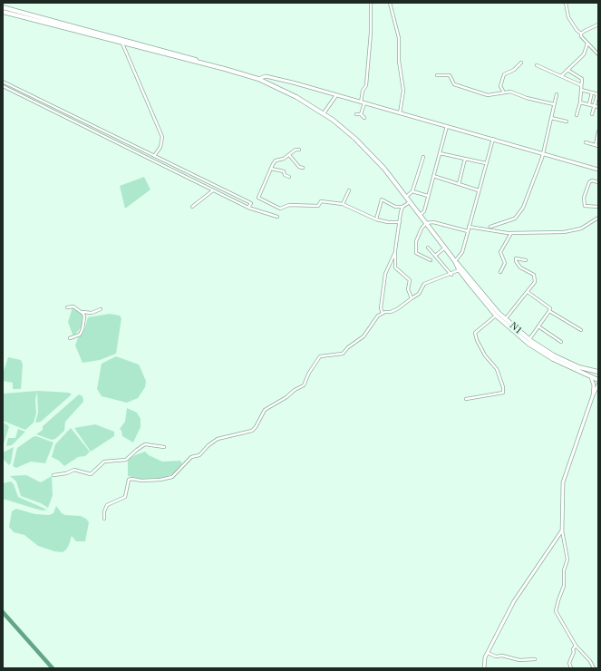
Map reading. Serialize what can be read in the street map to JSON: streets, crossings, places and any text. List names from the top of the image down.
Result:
{
  "streets": {
    "highway": ["N1"]
  }
}
